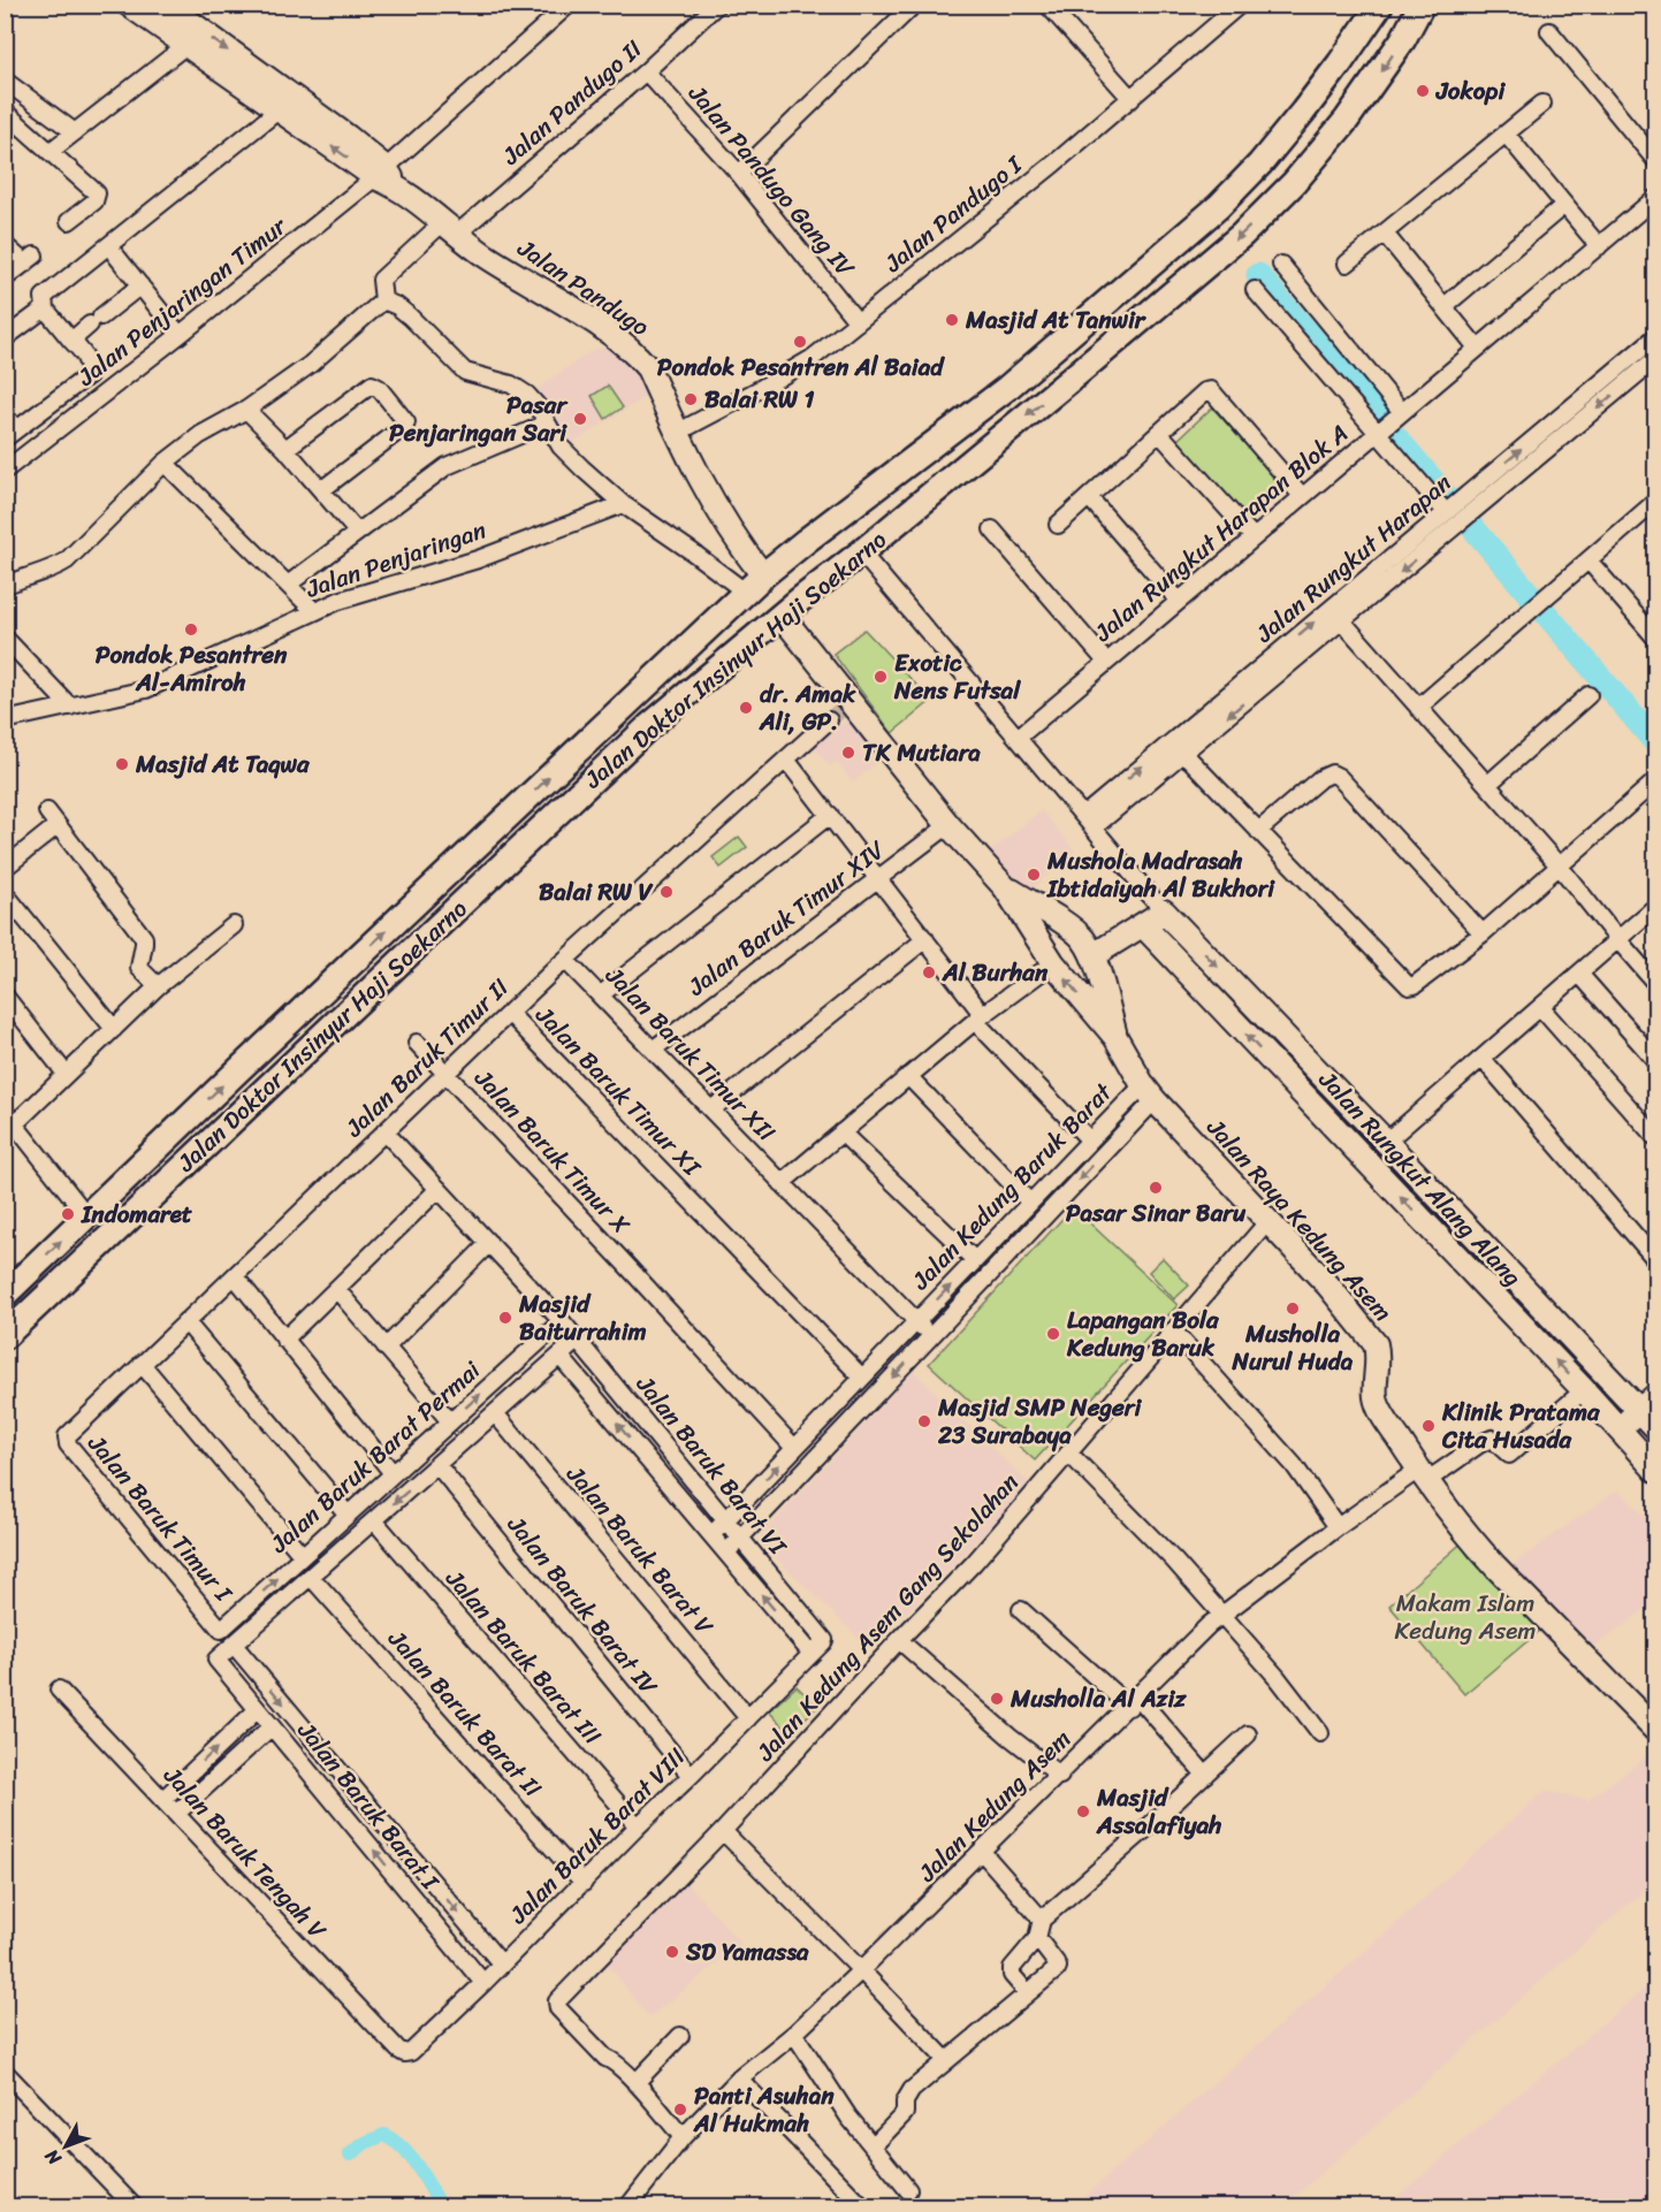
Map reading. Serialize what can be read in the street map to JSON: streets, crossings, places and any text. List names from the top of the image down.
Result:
{
  "streets": {
    "main road": ["Jalan Doktor Insinyur Haji Soekarno"],
    "street": [
      "Jalan Pandugo II",
      "Jalan Pandugo Gang IV",
      "Jalan Pandugo I",
      "Jalan Pandugo",
      "Jalan Penjaringan Timur",
      "Jalan Rungkut Harapan Blok A",
      "Jalan Rungkut Harapan",
      "Jalan Penjaringan",
      "Jalan Baruk Timur XIV",
      "Jalan Baruk Timur XII",
      "Jalan Baruk Timur II",
      "Jalan Baruk Timur XI",
      "Jalan Baruk Timur X",
      "Jalan Rungkut Alang Alang",
      "Jalan Kedung Baruk Barat",
      "Jalan Raya Kedung Asem",
      "Jalan Baruk Barat Permai",
      "Jalan Baruk Barat VI",
      "Jalan Baruk Timur I",
      "Jalan Baruk Barat V",
      "Jalan Baruk Barat IV",
      "Jalan Kedung Asem Gang Sekolahan",
      "Jalan Baruk Barat III",
      "Jalan Baruk Barat II",
      "Jalan Baruk Barat I",
      "Jalan Kedung Asem",
      "Jalan Baruk Barat VIII",
      "Jalan Baruk Tengah V"
    ]
  },
  "crossings": [
    ["Jalan Pandugo II", "Jalan Pandugo Gang IV"],
    ["Jalan Pandugo II", "Jalan Pandugo"],
    ["Jalan Pandugo Gang IV", "Jalan Pandugo I"],
    ["Jalan Pandugo I", "Jalan Pandugo"],
    ["Jalan Pandugo", "Jalan Penjaringan Timur"],
    ["Jalan Pandugo", "Jalan Doktor Insinyur Haji Soekarno"],
    ["Jalan Rungkut Harapan Blok A", "Jalan Rungkut Harapan"],
    ["Jalan Doktor Insinyur Haji Soekarno", "Jalan Raya Kedung Asem"],
    ["Jalan Baruk Timur XIV", "Jalan Baruk Timur XII"],
    ["Jalan Baruk Timur XIV", "Jalan Raya Kedung Asem"],
    ["Jalan Baruk Timur XII", "Jalan Baruk Timur II"],
    ["Jalan Baruk Timur XII", "Jalan Kedung Baruk Barat"],
    ["Jalan Baruk Timur II", "Jalan Baruk Timur XI"],
    ["Jalan Baruk Timur II", "Jalan Baruk Timur X"],
    ["Jalan Baruk Timur II", "Jalan Raya Kedung Asem"],
    ["Jalan Baruk Timur II", "Jalan Baruk Barat VI"],
    ["Jalan Baruk Timur II", "Jalan Baruk Timur I"],
    ["Jalan Baruk Timur XI", "Jalan Kedung Baruk Barat"],
    ["Jalan Baruk Timur X", "Jalan Kedung Baruk Barat"],
    ["Jalan Rungkut Alang Alang", "Jalan Kedung Asem"],
    ["Jalan Kedung Baruk Barat", "Jalan Raya Kedung Asem"],
    ["Jalan Kedung Baruk Barat", "Jalan Baruk Barat VI"],
    ["Jalan Raya Kedung Asem", "Jalan Kedung Asem Gang Sekolahan"],
    ["Jalan Raya Kedung Asem", "Jalan Kedung Asem"],
    ["Jalan Baruk Barat Permai", "Jalan Baruk Barat VI"],
    ["Jalan Baruk Barat Permai", "Jalan Baruk Timur I"],
    ["Jalan Baruk Barat Permai", "Jalan Baruk Barat V"],
    ["Jalan Baruk Barat Permai", "Jalan Baruk Barat IV"],
    ["Jalan Baruk Barat Permai", "Jalan Baruk Barat III"],
    ["Jalan Baruk Barat Permai", "Jalan Baruk Barat II"],
    ["Jalan Baruk Barat Permai", "Jalan Baruk Barat I"],
    ["Jalan Baruk Barat VI", "Jalan Baruk Barat VIII"],
    ["Jalan Baruk Barat V", "Jalan Baruk Barat VIII"],
    ["Jalan Baruk Barat IV", "Jalan Baruk Barat VIII"],
    ["Jalan Baruk Barat III", "Jalan Baruk Barat VIII"],
    ["Jalan Baruk Barat II", "Jalan Baruk Barat VIII"],
    ["Jalan Baruk Barat I", "Jalan Baruk Barat VIII"],
    ["Jalan Baruk Barat VIII", "Jalan Baruk Tengah V"]
  ],
  "parks": ["Makam Islam Kedung Asem"],
  "places": [
    "Jokopi",
    "Masjid At Tanwir",
    "Pondok Pesantren Al Baiad",
    "Balai RW 1",
    "Pasar Penjaringan Sari",
    "Pondok Pesantren Al-Amiroh",
    "Exotic Nens Futsal",
    "dr. Amak Ali, GP.",
    "TK Mutiara",
    "Masjid At Taqwa",
    "Mushola Madrasah Ibtidaiyah Al Bukhori",
    "Balai RW V",
    "Al Burhan",
    "Pasar Sinar Baru",
    "Indomaret",
    "Musholla Nurul Huda",
    "Masjid Baiturrahim",
    "Lapangan Bola Kedung Baruk",
    "Masjid SMP Negeri 23 Surabaya",
    "Klinik Pratama Cita Husada",
    "Musholla Al Aziz",
    "Masjid Assalafiyah",
    "SD Yamassa",
    "Panti Asuhan Al Hukmah"
  ],
  "north": "bottom left"
}
